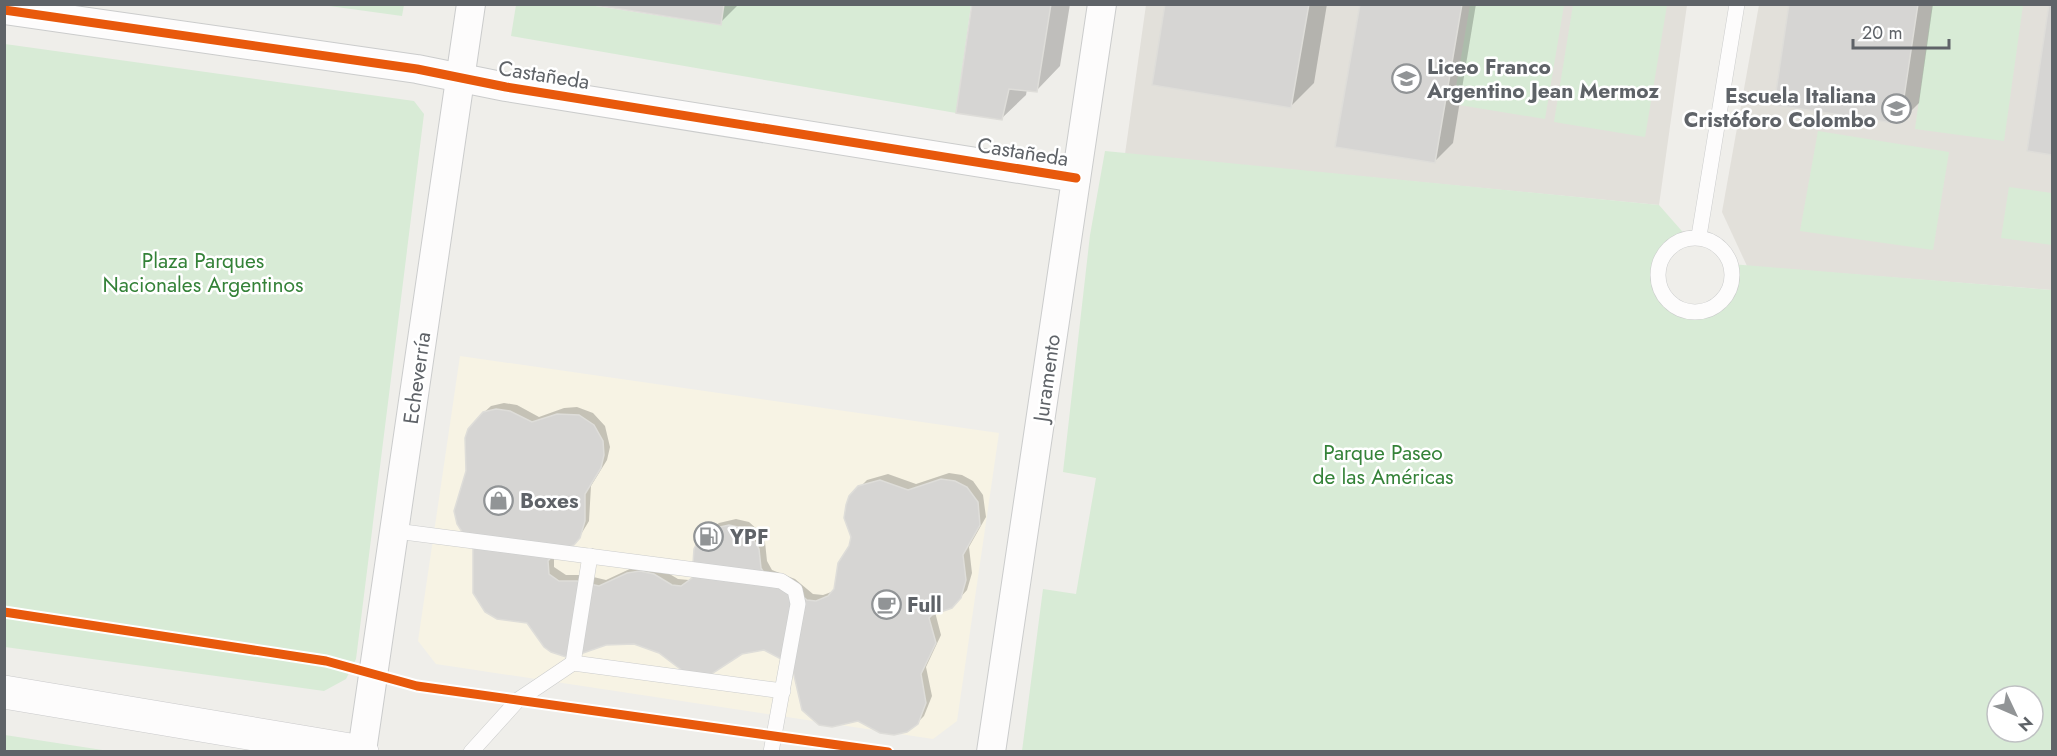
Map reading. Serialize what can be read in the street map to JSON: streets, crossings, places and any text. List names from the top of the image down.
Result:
{
  "streets": {
    "street": ["Castañeda", "Echeverría", "Juramento"]
  },
  "crossings": [
    ["Castañeda", "Echeverría"],
    ["Castañeda", "Juramento"]
  ],
  "parks": ["Plaza Parques Nacionales Argentinos", "Parque Paseo de las Américas"],
  "places": {
    "school or university": ["Liceo Franco Argentino Jean Mermoz", "Escuela Italiana Cristóforo Colombo"],
    "shop": ["Boxes"],
    "fuel station": ["YPF"],
    "cafe": ["Full"]
  },
  "scale_bar": "20 m",
  "north": "bottom right"
}
